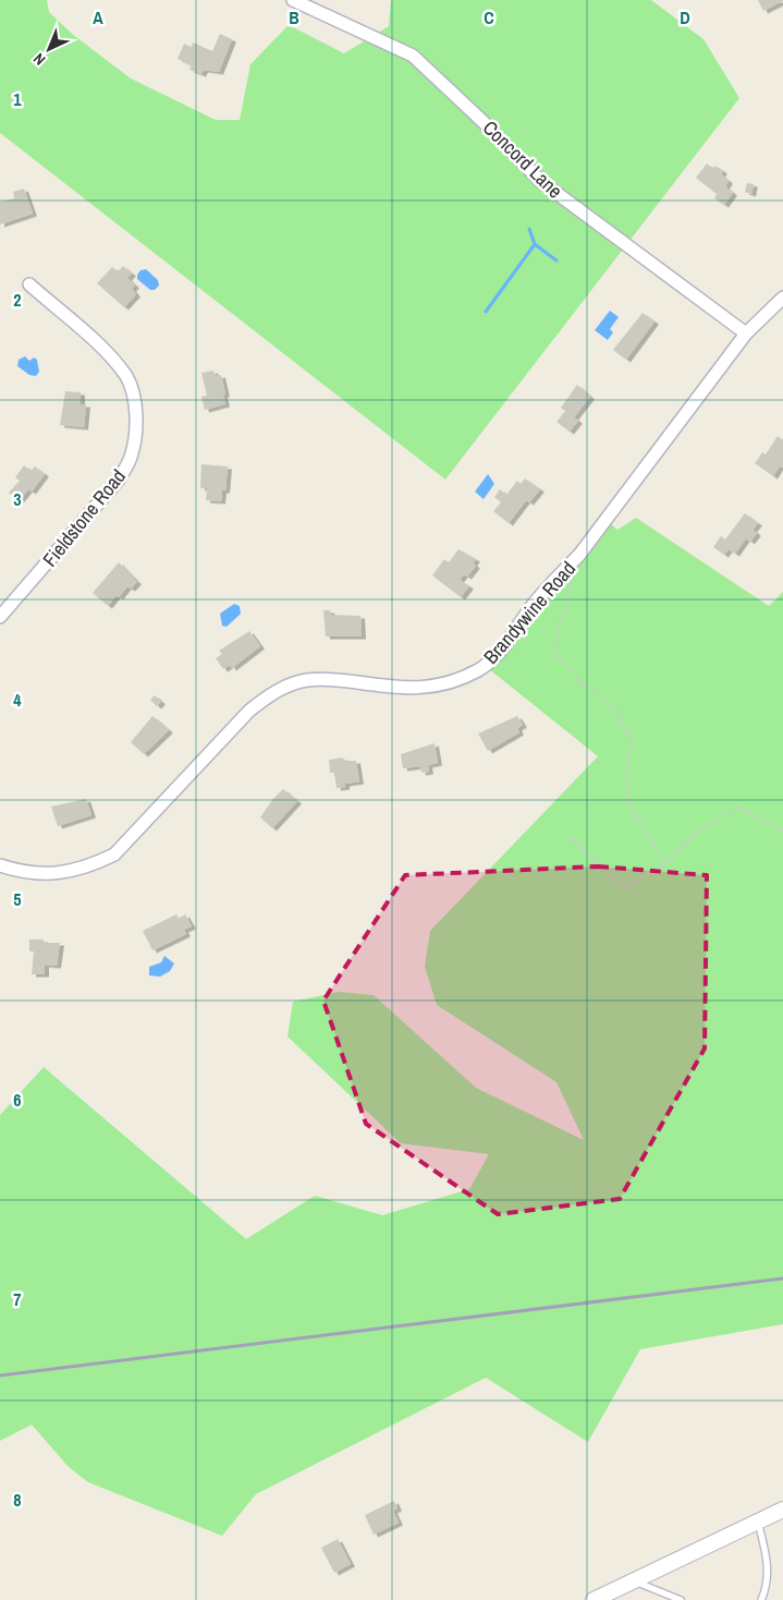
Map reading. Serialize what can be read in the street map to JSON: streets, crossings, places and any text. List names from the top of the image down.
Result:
{
  "streets": {
    "street": ["Concord Lane", "Fieldstone Road", "Brandywine Road"]
  },
  "crossings": [
    ["Concord Lane", "Brandywine Road"]
  ],
  "north": "bottom left",
  "grid": {
    "columns": [
      "A",
      "B",
      "C",
      "D"
    ],
    "rows": [
      "1",
      "2",
      "3",
      "4",
      "5",
      "6",
      "7",
      "8"
    ]
  }
}
